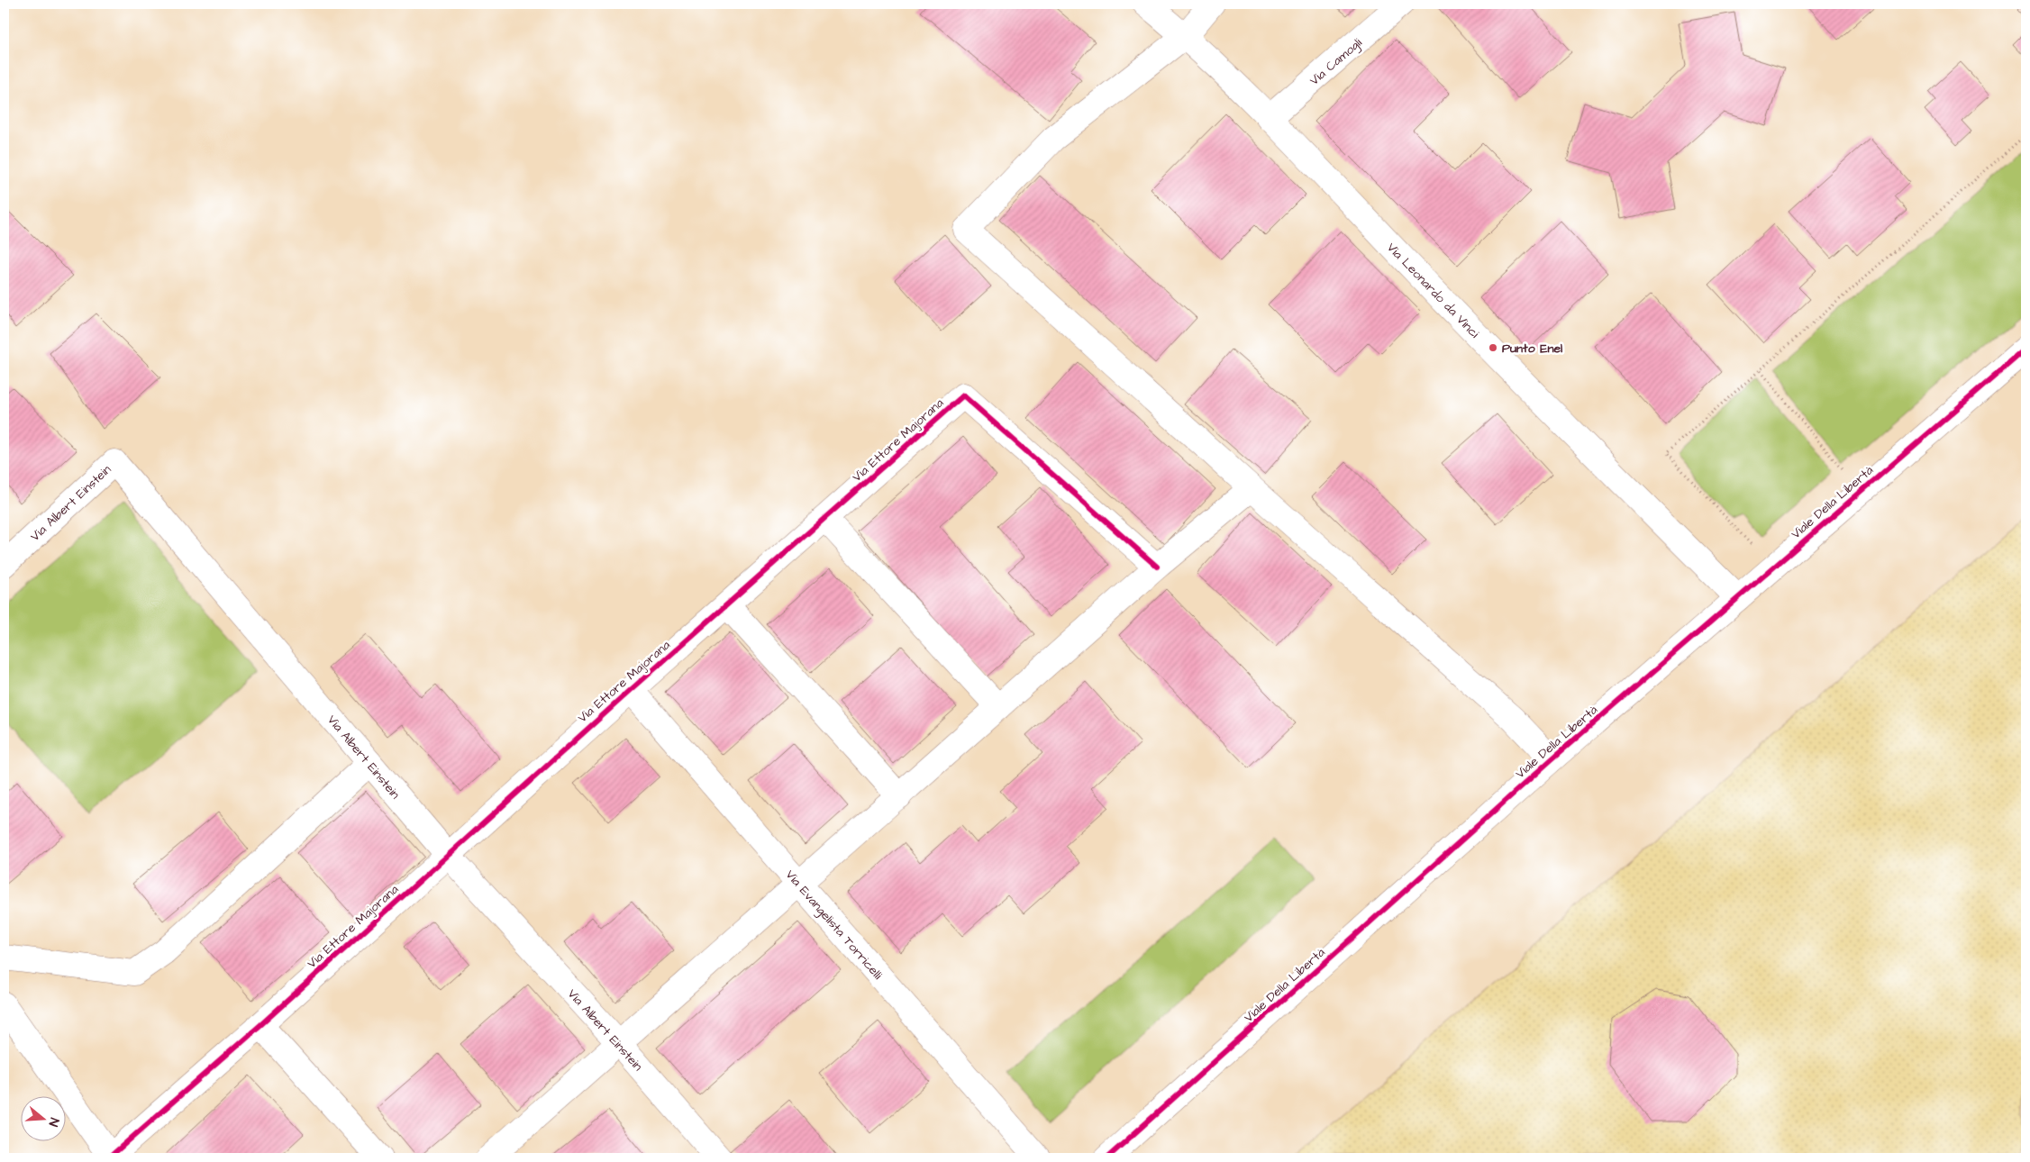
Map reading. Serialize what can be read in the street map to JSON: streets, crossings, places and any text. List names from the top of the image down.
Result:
{
  "streets": {
    "street": [
      "Via Camogli",
      "Via Leonardo da Vinci",
      "Via Ettore Majorana",
      "Viale Della Libertà",
      "Via Albert Einstein",
      "Via Evangelista Torricelli"
    ]
  },
  "crossings": [
    ["Via Camogli", "Via Leonardo da Vinci"],
    ["Via Leonardo da Vinci", "Viale Della Libertà"],
    ["Via Ettore Majorana", "Via Albert Einstein"],
    ["Via Ettore Majorana", "Via Evangelista Torricelli"]
  ],
  "places": ["Punto Enel"],
  "north": "right"
}
